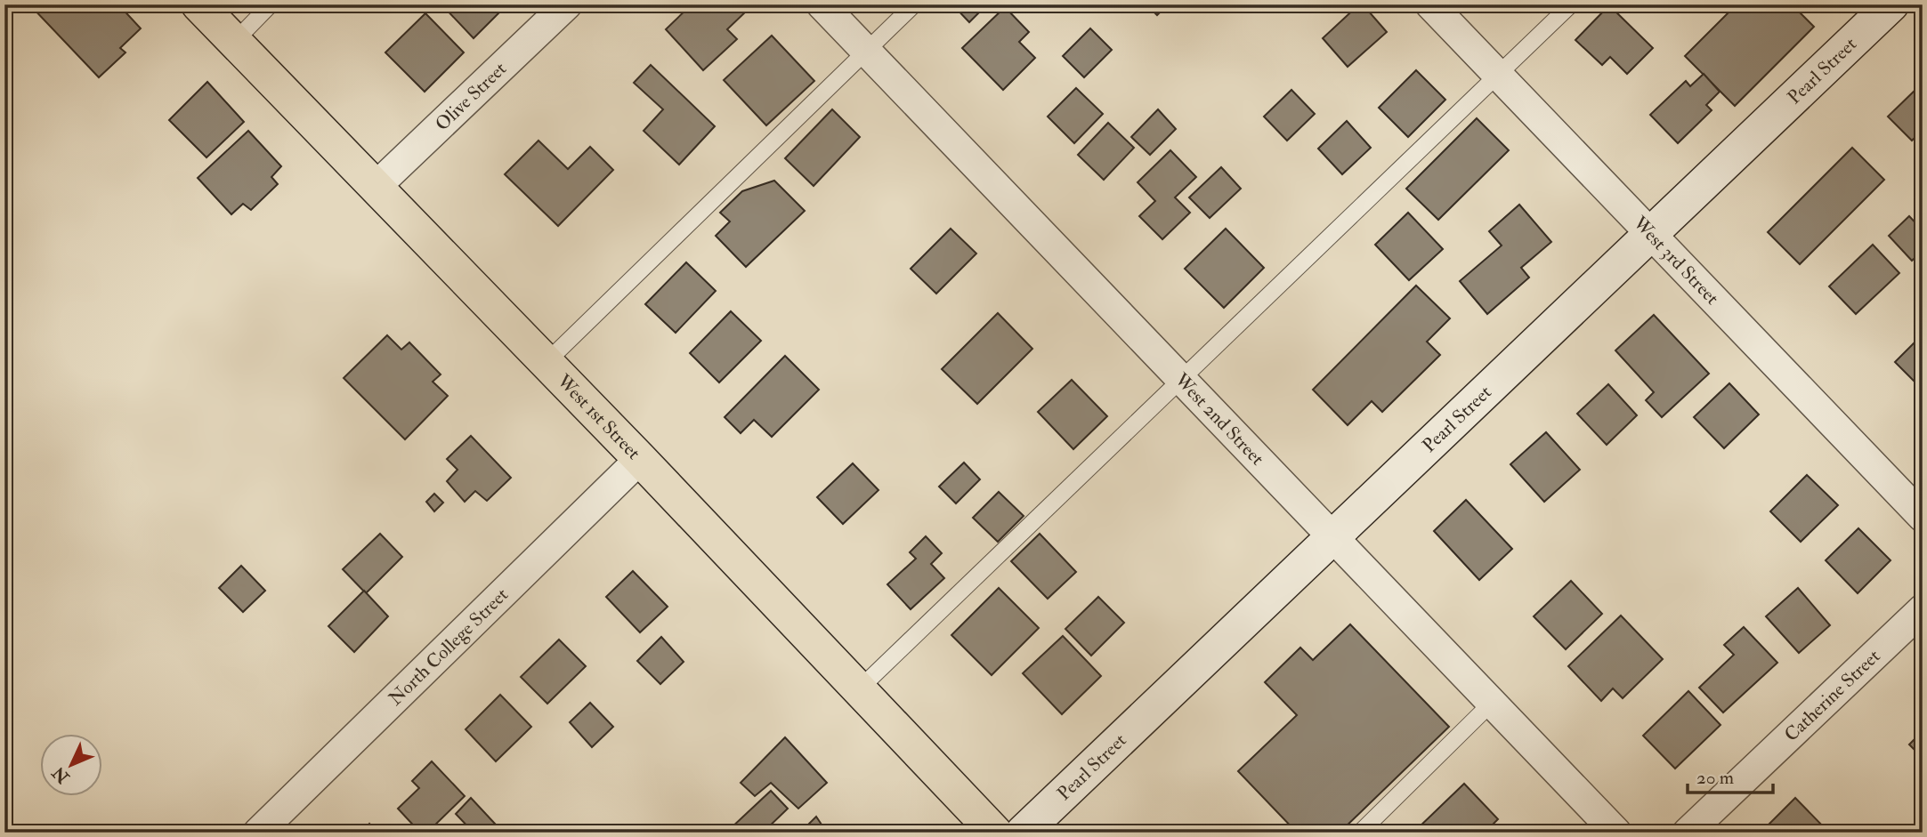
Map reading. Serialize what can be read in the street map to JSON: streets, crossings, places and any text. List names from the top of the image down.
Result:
{
  "streets": {
    "main road": ["West 1st Street"],
    "street": [
      "Pearl Street",
      "Olive Street",
      "West 3rd Street",
      "West 2nd Street",
      "North College Street",
      "Catherine Street"
    ]
  },
  "crossings": [
    ["Pearl Street", "West 3rd Street"],
    ["Pearl Street", "West 2nd Street"],
    ["Olive Street", "West 1st Street"],
    ["West 1st Street", "North College Street"]
  ],
  "scale_bar": "20 m",
  "north": "bottom left"
}
